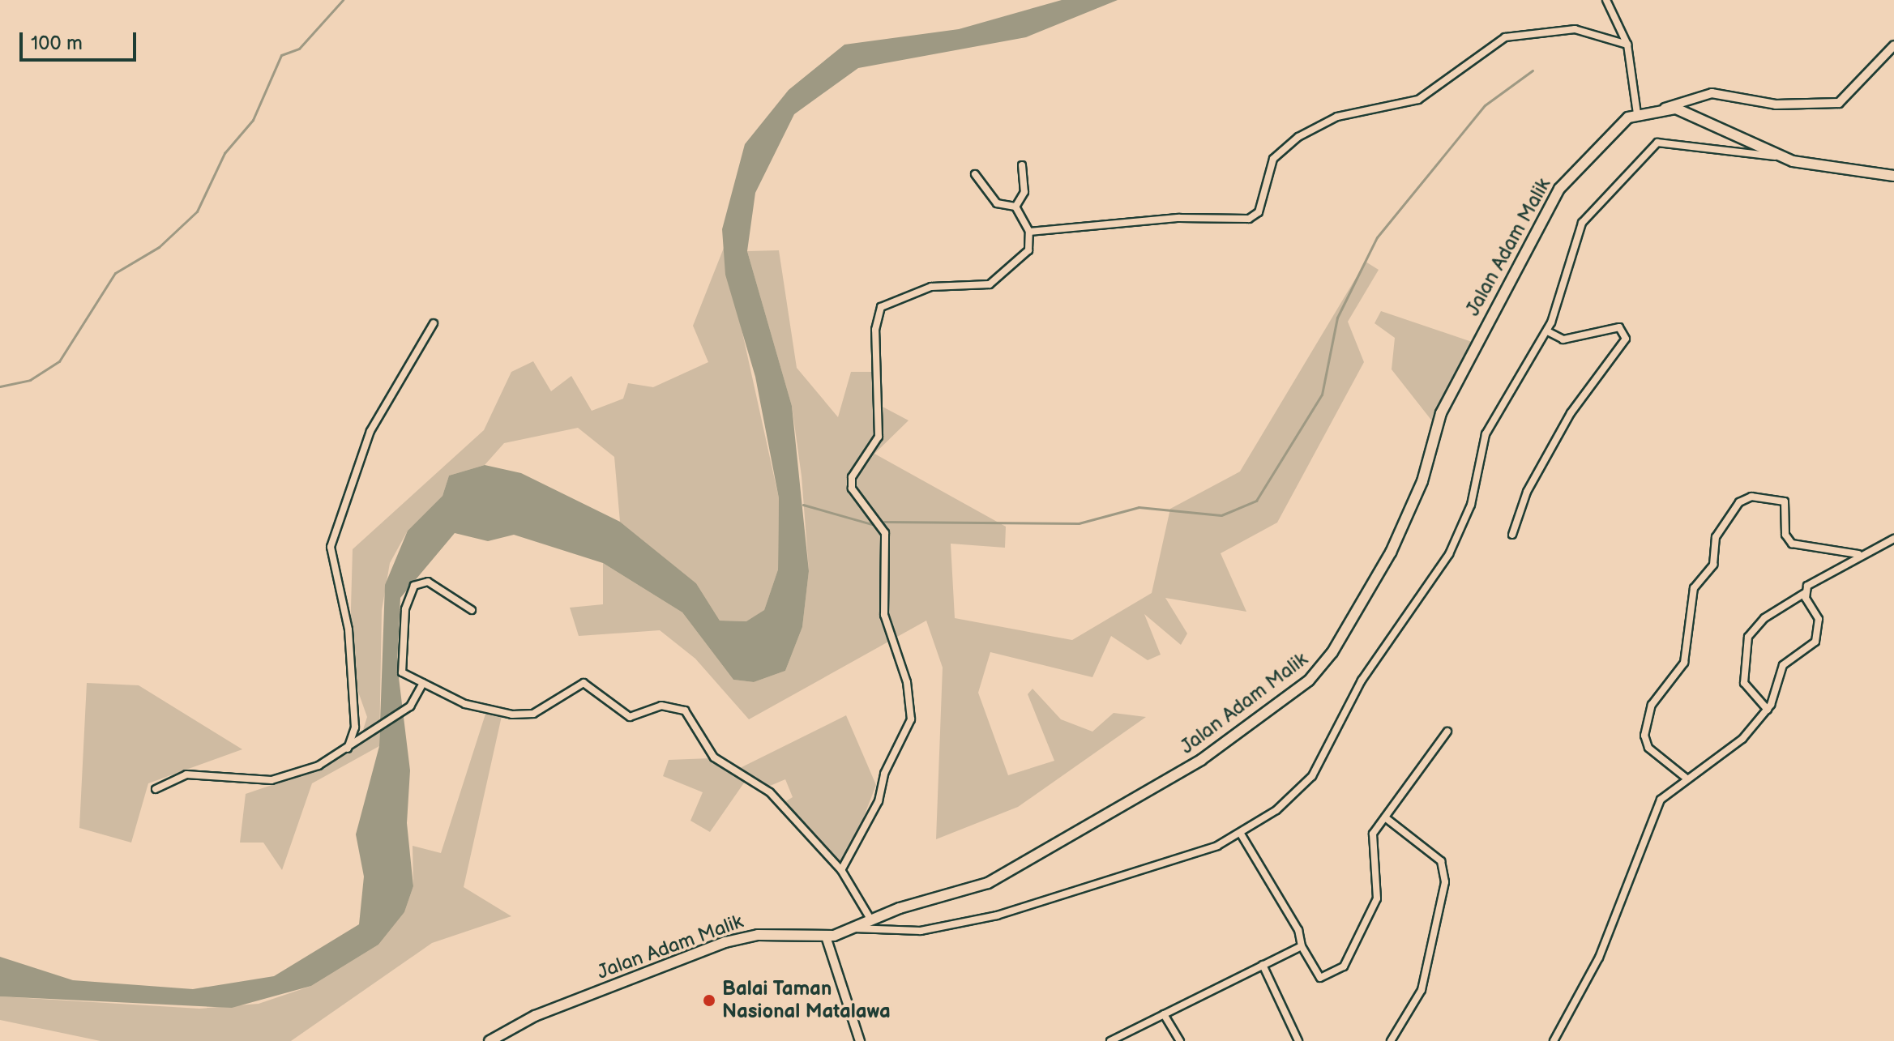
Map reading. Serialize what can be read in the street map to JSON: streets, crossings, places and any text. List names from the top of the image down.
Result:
{
  "streets": {
    "highway": ["Jalan Adam Malik"]
  },
  "places": ["Balai Taman Nasional Matalawa"],
  "scale_bar": "100 m"
}
